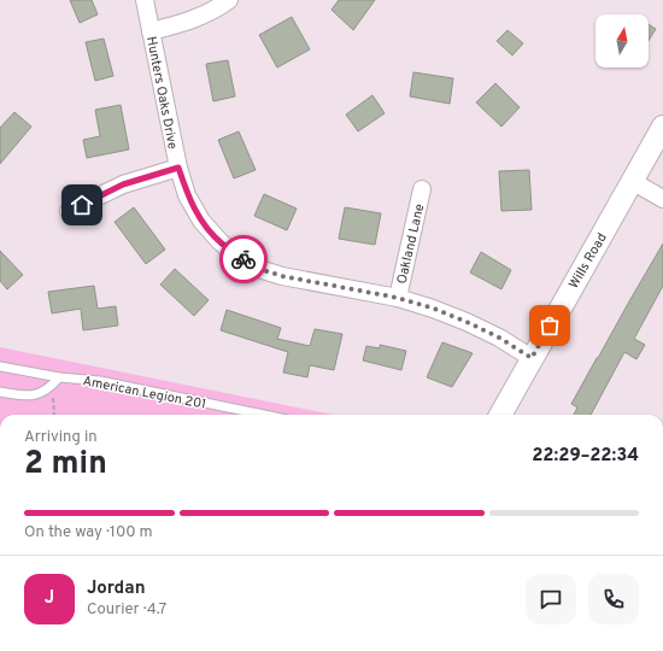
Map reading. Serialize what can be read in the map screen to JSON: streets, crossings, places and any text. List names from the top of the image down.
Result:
{
  "streets": {
    "street": ["Hunters Oaks Drive", "Oakland Lane", "Wills Road"],
    "lane": ["American Legion 201"]
  },
  "crossings": [
    ["Hunters Oaks Drive", "Oakland Lane"],
    ["Hunters Oaks Drive", "Wills Road"]
  ],
  "north": "top",
  "page": {
    "heading": ["2 min", "Arriving in", "22:29–22:34"],
    "panel": ["Jordan", "Courier · 4.7"],
    "bar": "On the way · 100 m",
    "round": "J"
  }
}
